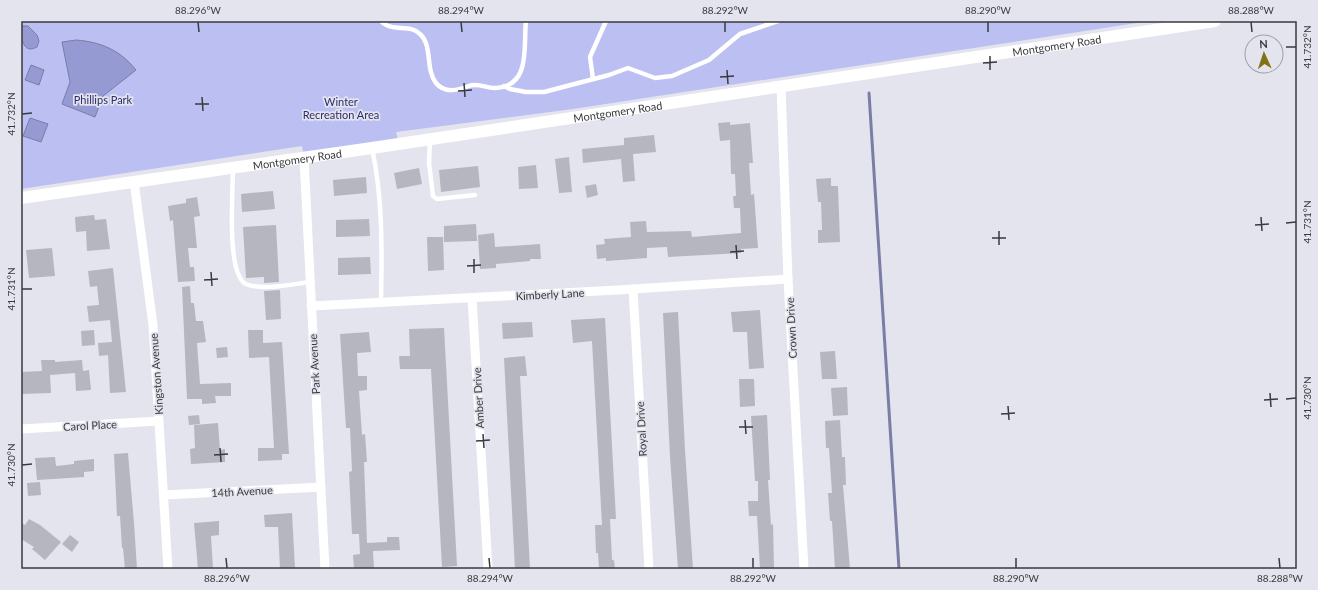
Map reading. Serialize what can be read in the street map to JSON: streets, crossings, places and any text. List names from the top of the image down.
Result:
{
  "streets": {
    "street": [
      "Montgomery Road",
      "Kimberly Lane",
      "Crown Drive",
      "Park Avenue",
      "Kingston Avenue",
      "Amber Drive",
      "Carol Place",
      "Royal Drive",
      "14th Avenue"
    ]
  },
  "crossings": [
    ["Montgomery Road", "Crown Drive"],
    ["Montgomery Road", "Park Avenue"],
    ["Montgomery Road", "Kingston Avenue"],
    ["Kimberly Lane", "Crown Drive"],
    ["Kimberly Lane", "Park Avenue"],
    ["Kimberly Lane", "Amber Drive"],
    ["Kimberly Lane", "Royal Drive"],
    ["Park Avenue", "14th Avenue"],
    ["Kingston Avenue", "Carol Place"],
    ["Kingston Avenue", "14th Avenue"]
  ],
  "parks": ["Phillips Park", "Winter Recreation Area"],
  "north": "top",
  "coordinates": [
    "88.296°W",
    "88.294°W",
    "88.292°W",
    "88.290°W",
    "88.288°W",
    "41.732°N",
    "41.731°N",
    "41.730°N"
  ]
}
